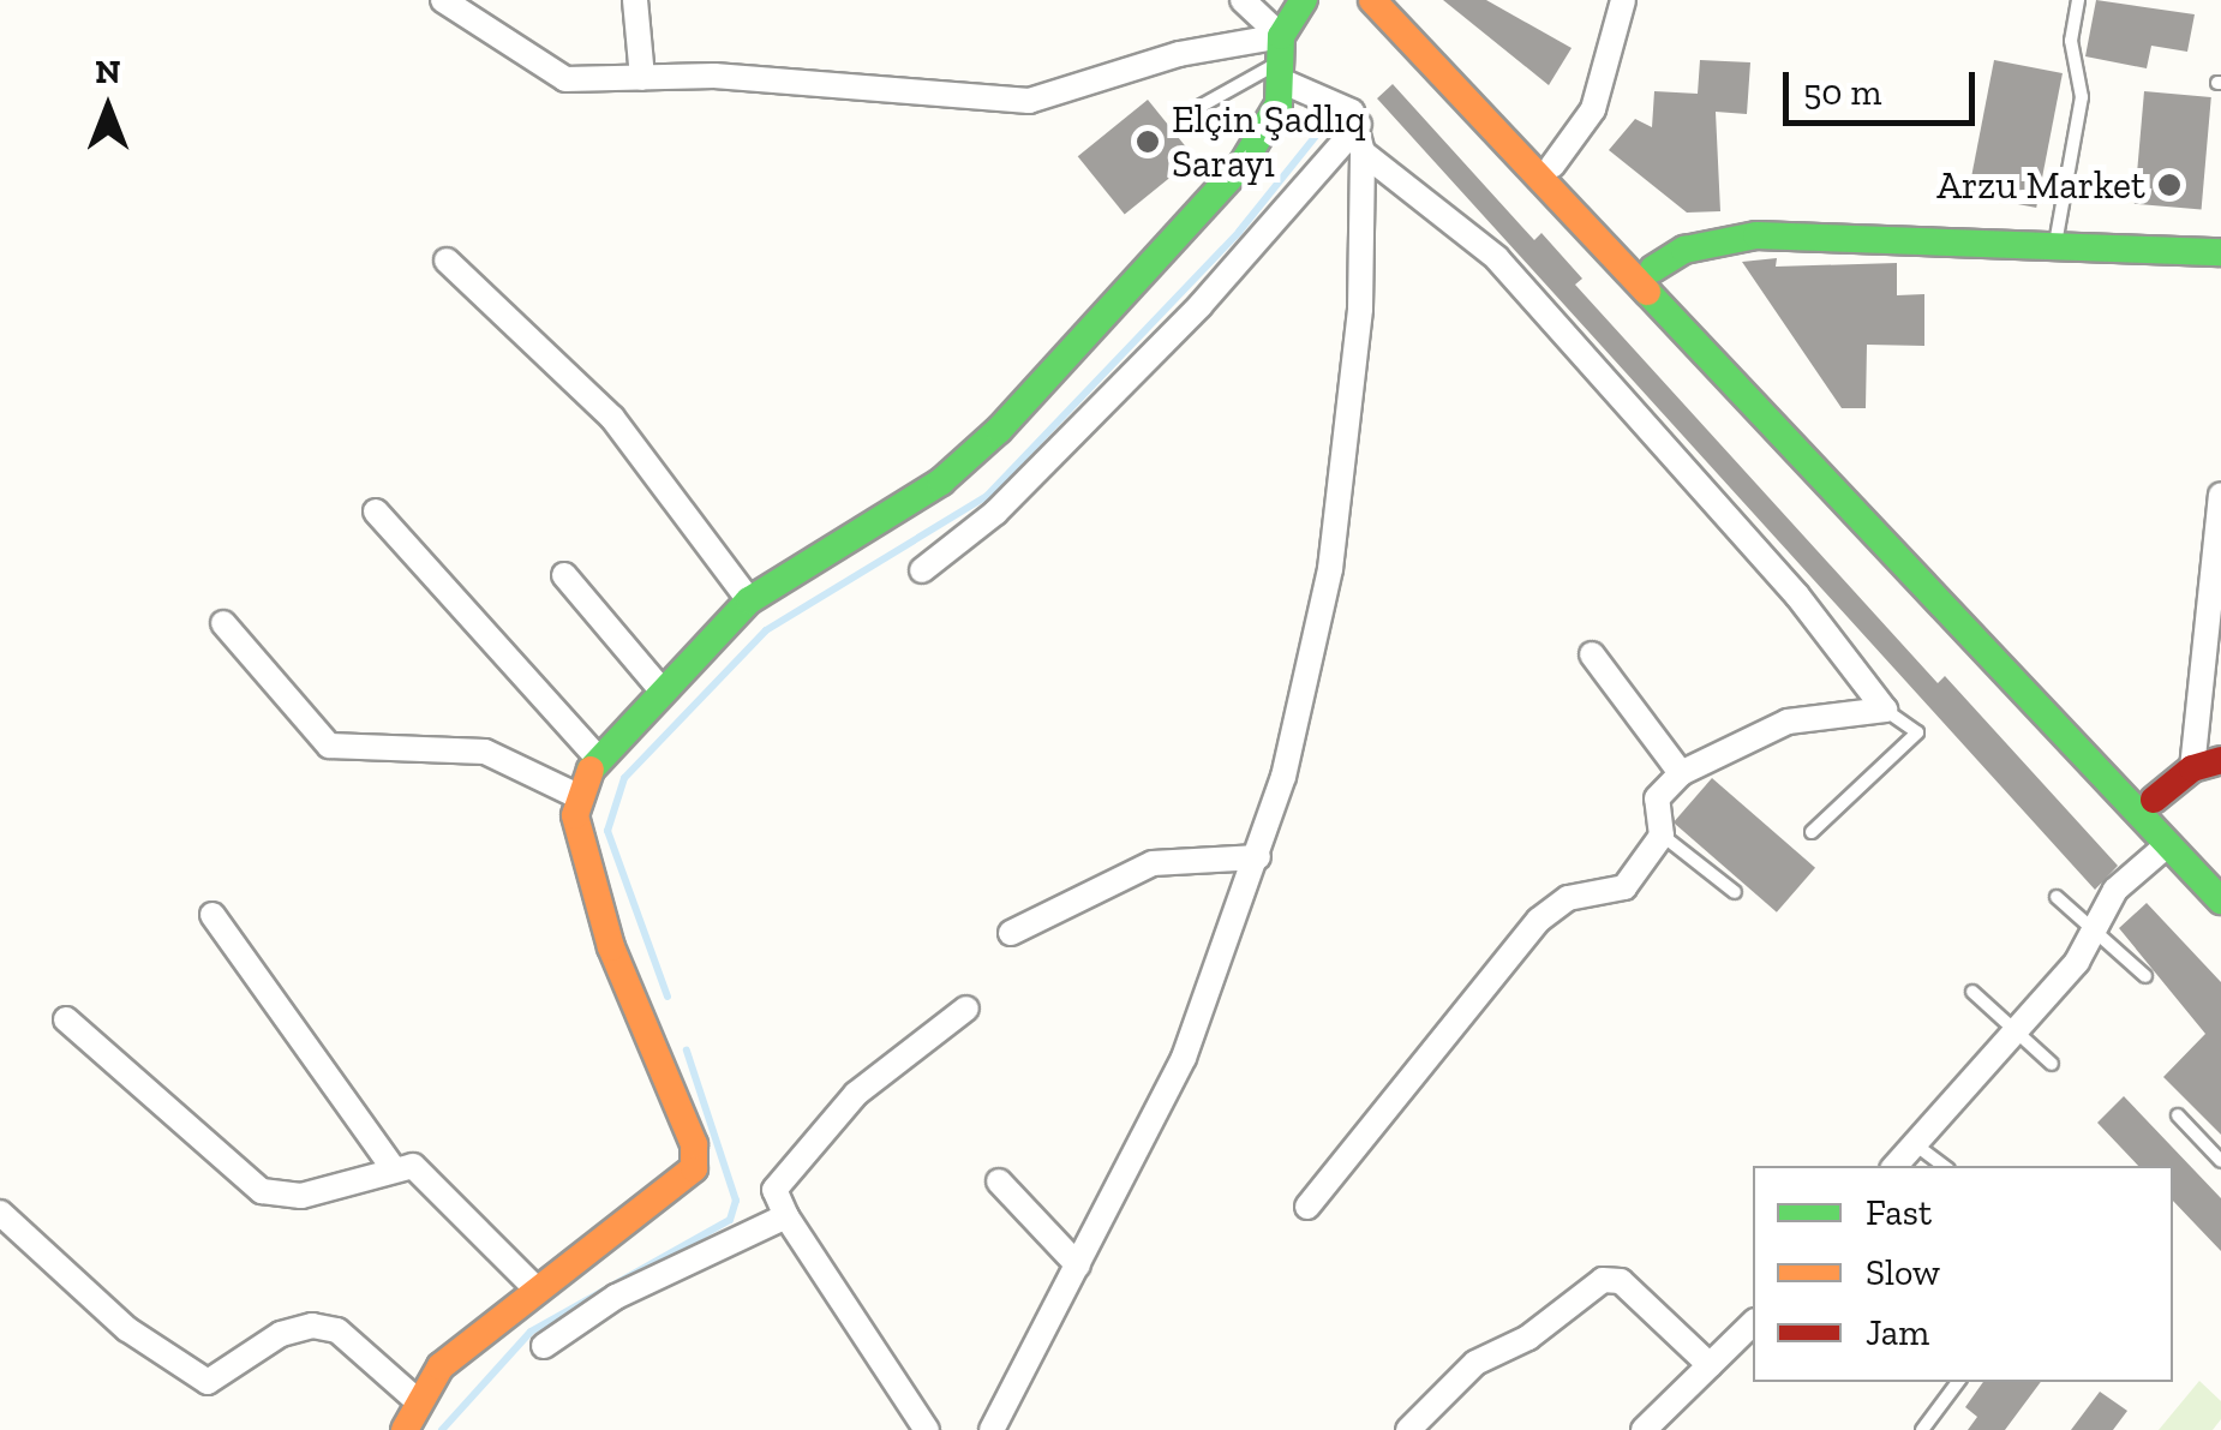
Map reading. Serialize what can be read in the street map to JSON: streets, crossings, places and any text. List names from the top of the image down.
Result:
{
  "places": ["Elçin Şadlıq Sarayı", "Arzu Market"],
  "legend": ["Fast", "Slow", "Jam"],
  "scale_bar": "50 m",
  "north": "top"
}
